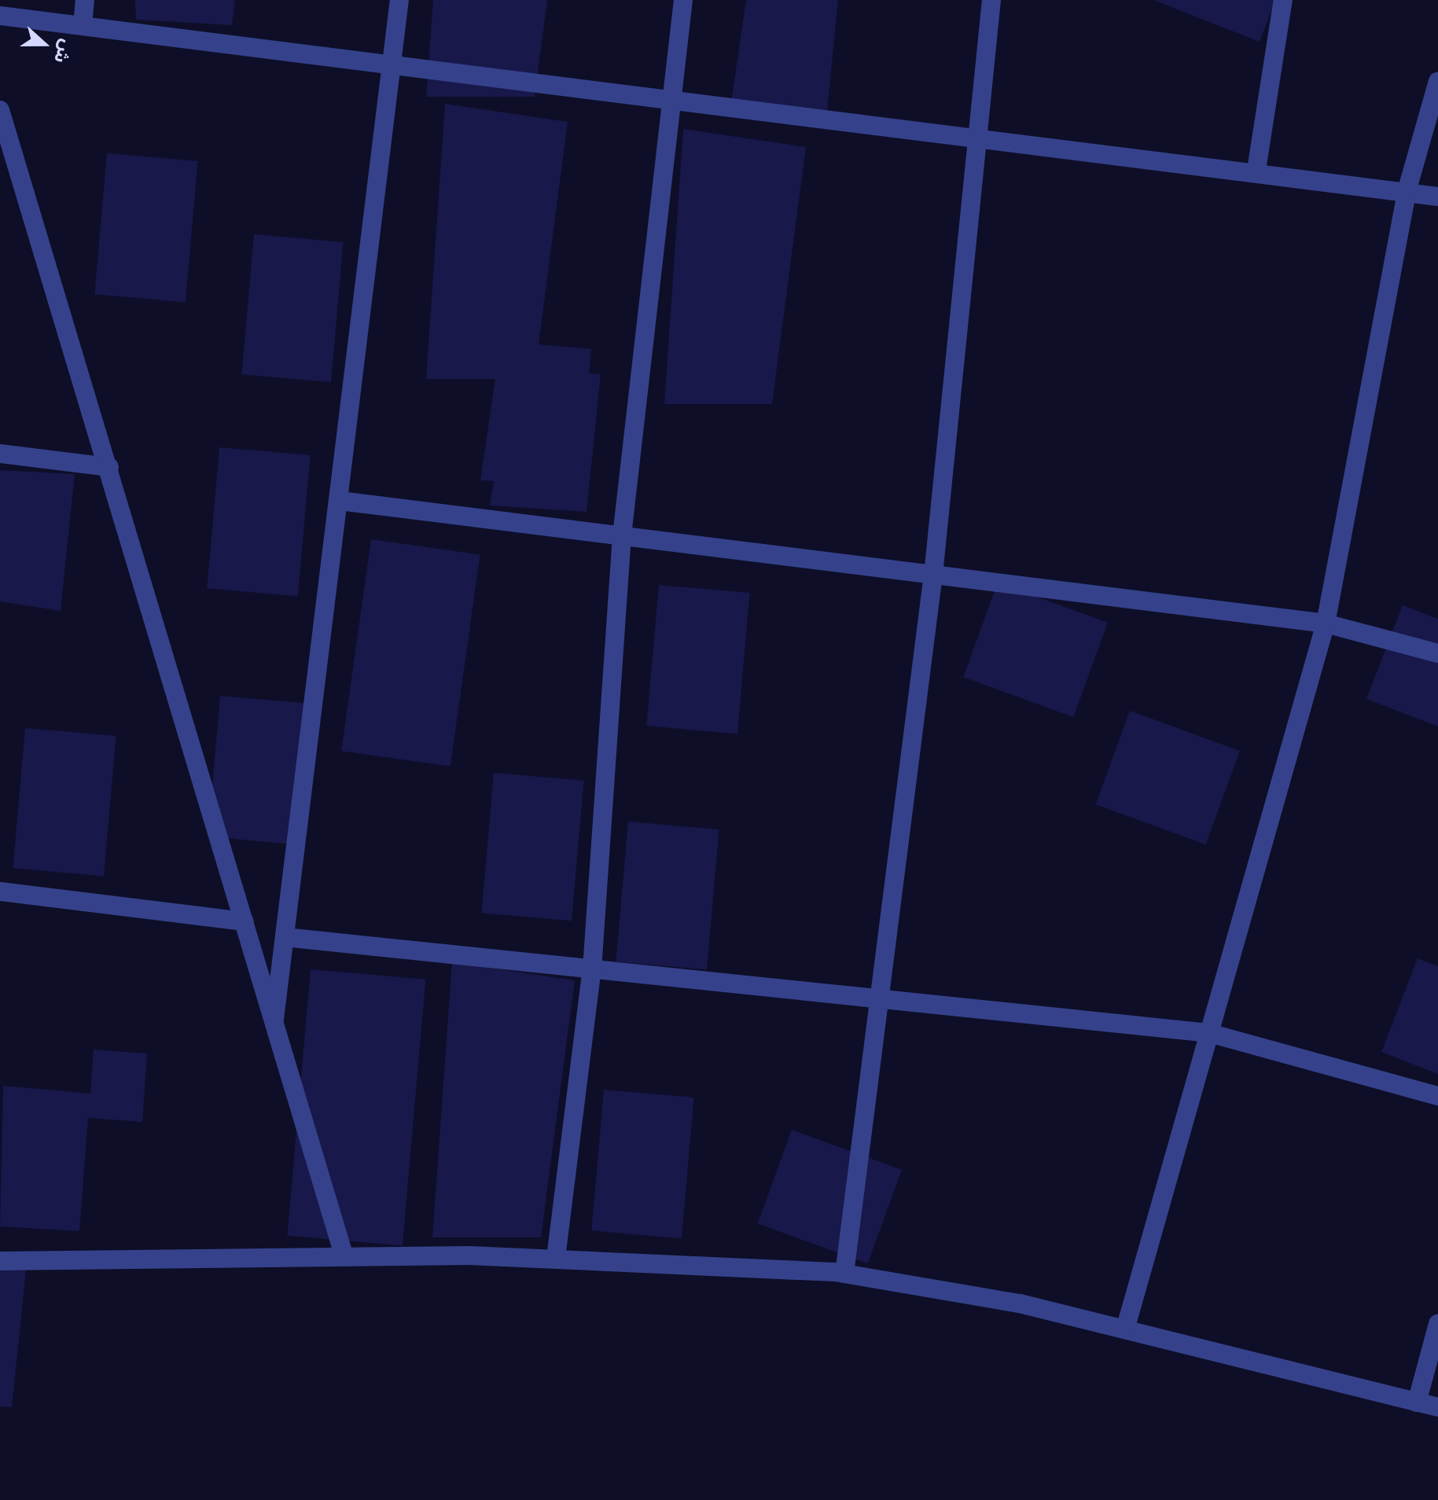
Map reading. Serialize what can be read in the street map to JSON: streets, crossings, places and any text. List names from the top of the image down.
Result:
{
  "north": "right"
}
